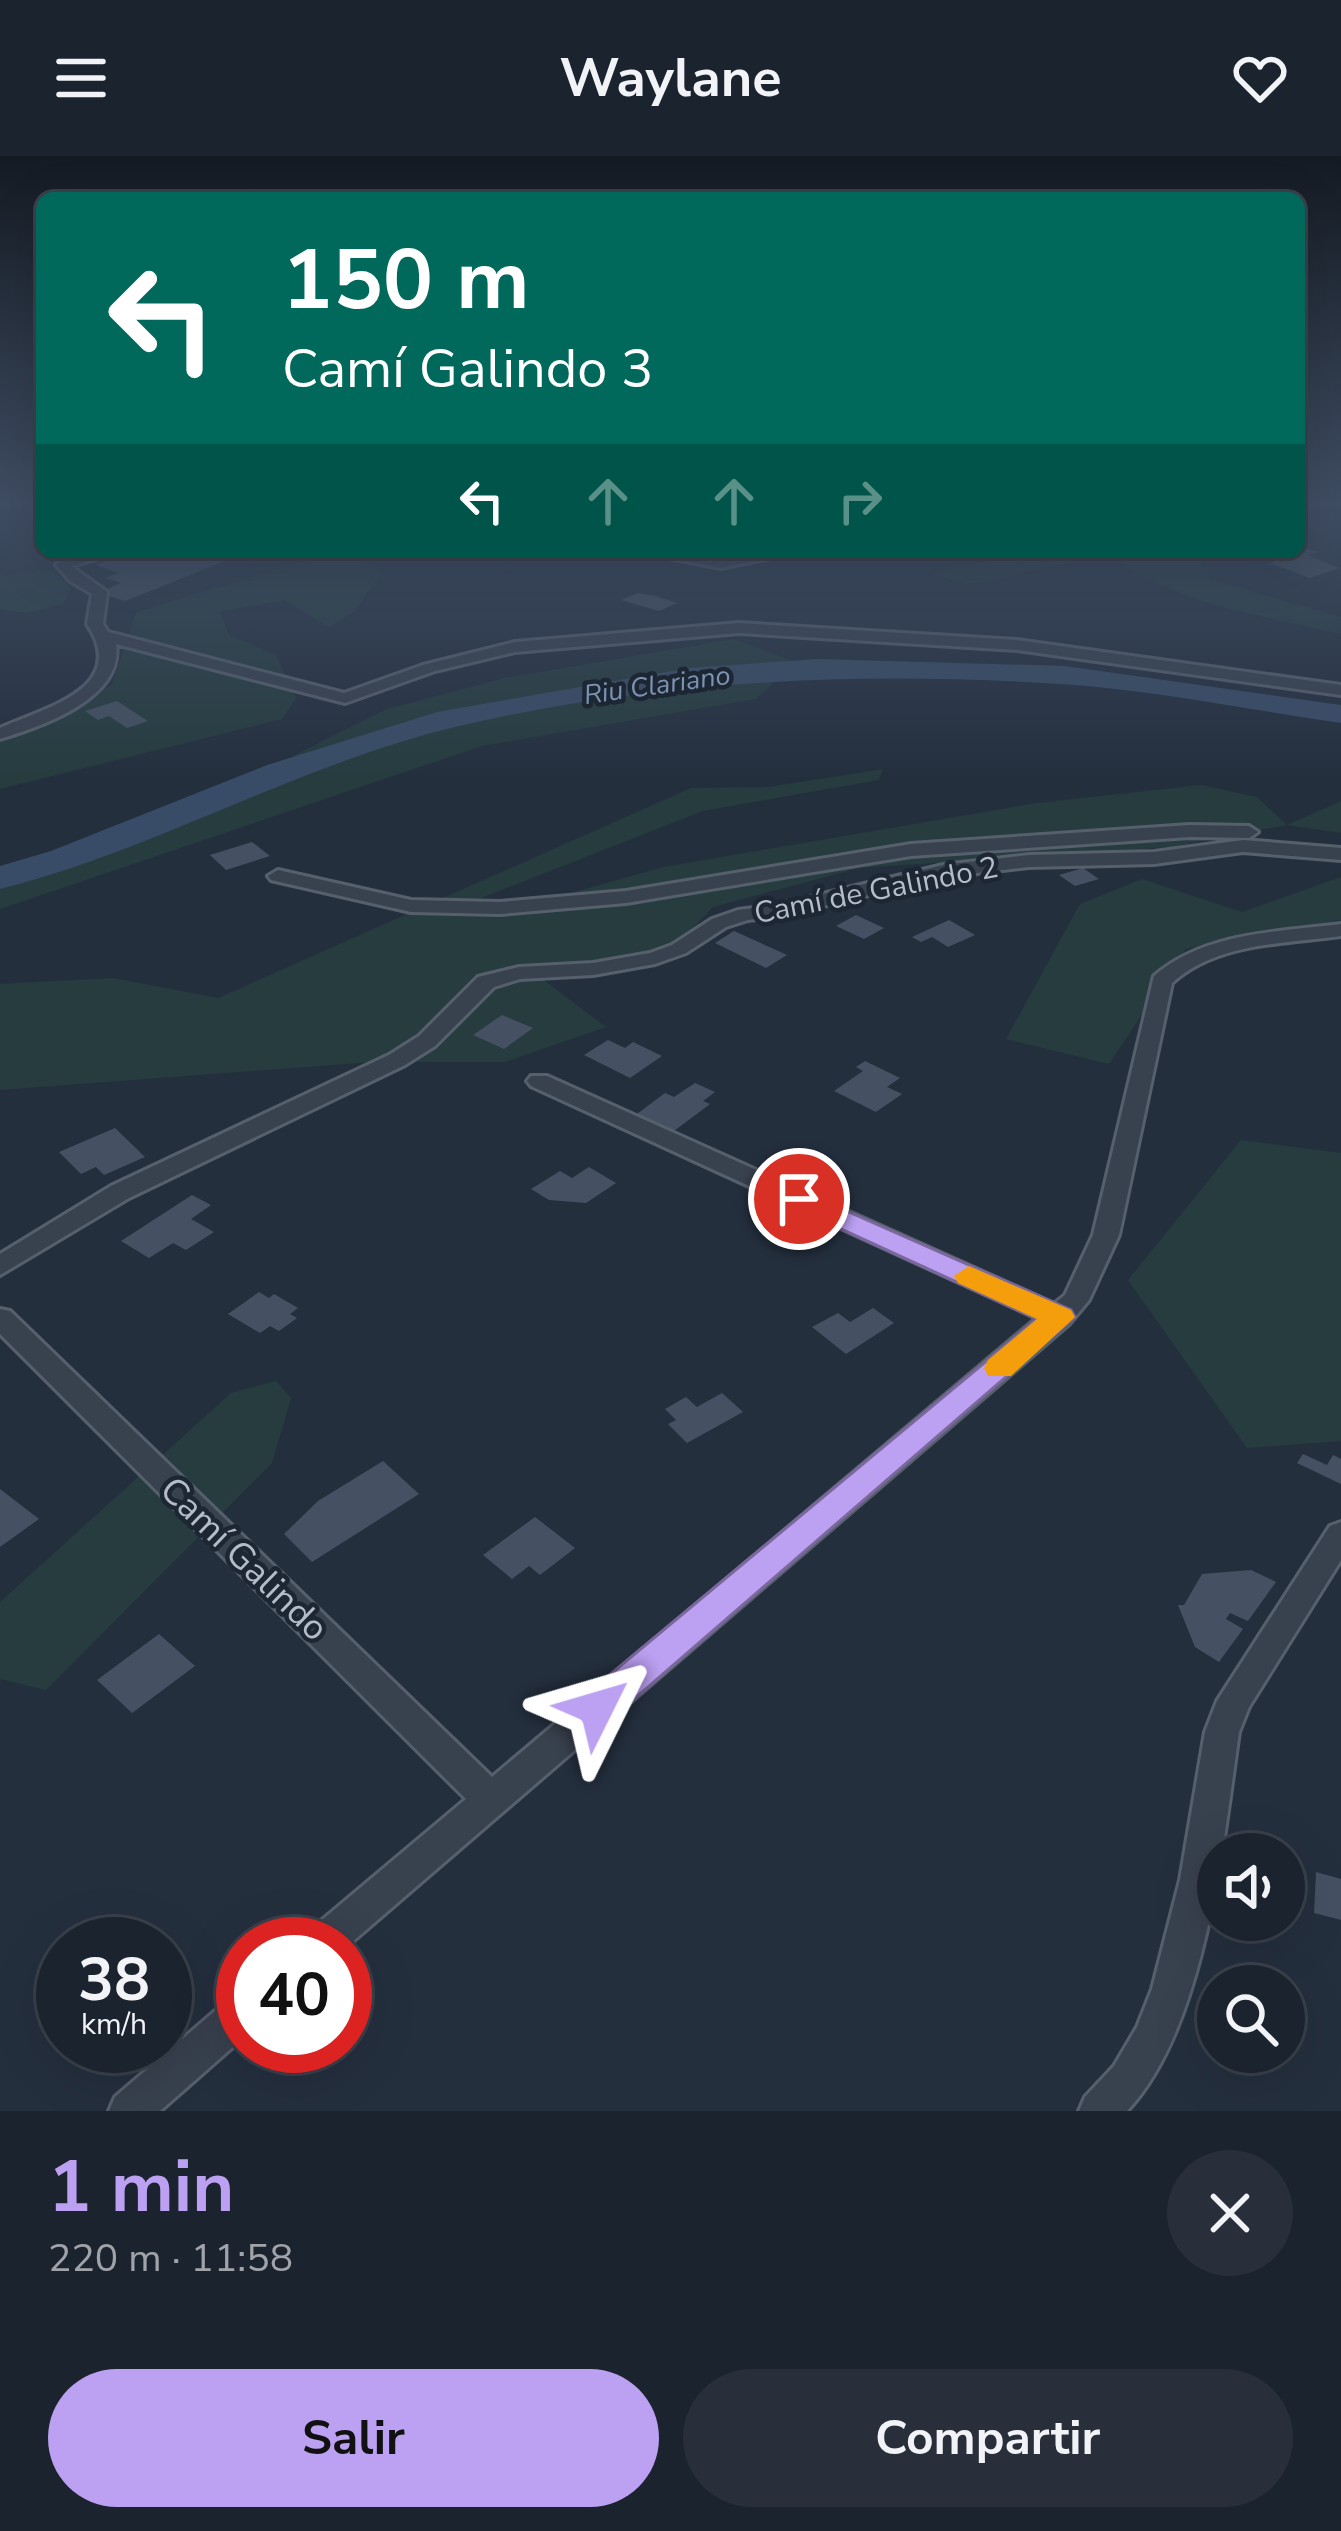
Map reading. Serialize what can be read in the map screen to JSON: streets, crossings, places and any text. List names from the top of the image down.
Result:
{
  "streets": {
    "street": ["Camí de Galindo 2", "Camí Galindo"]
  },
  "water": ["Riu Clariano"],
  "page": {
    "header": "Waylane",
    "turn": ["150 m", "Camí Galindo 3"],
    "speed": "38 km/h",
    "limit": "40",
    "heading": ["1 min", "220 m · 11:58"],
    "buttons": ["Salir", "Compartir"]
  }
}
